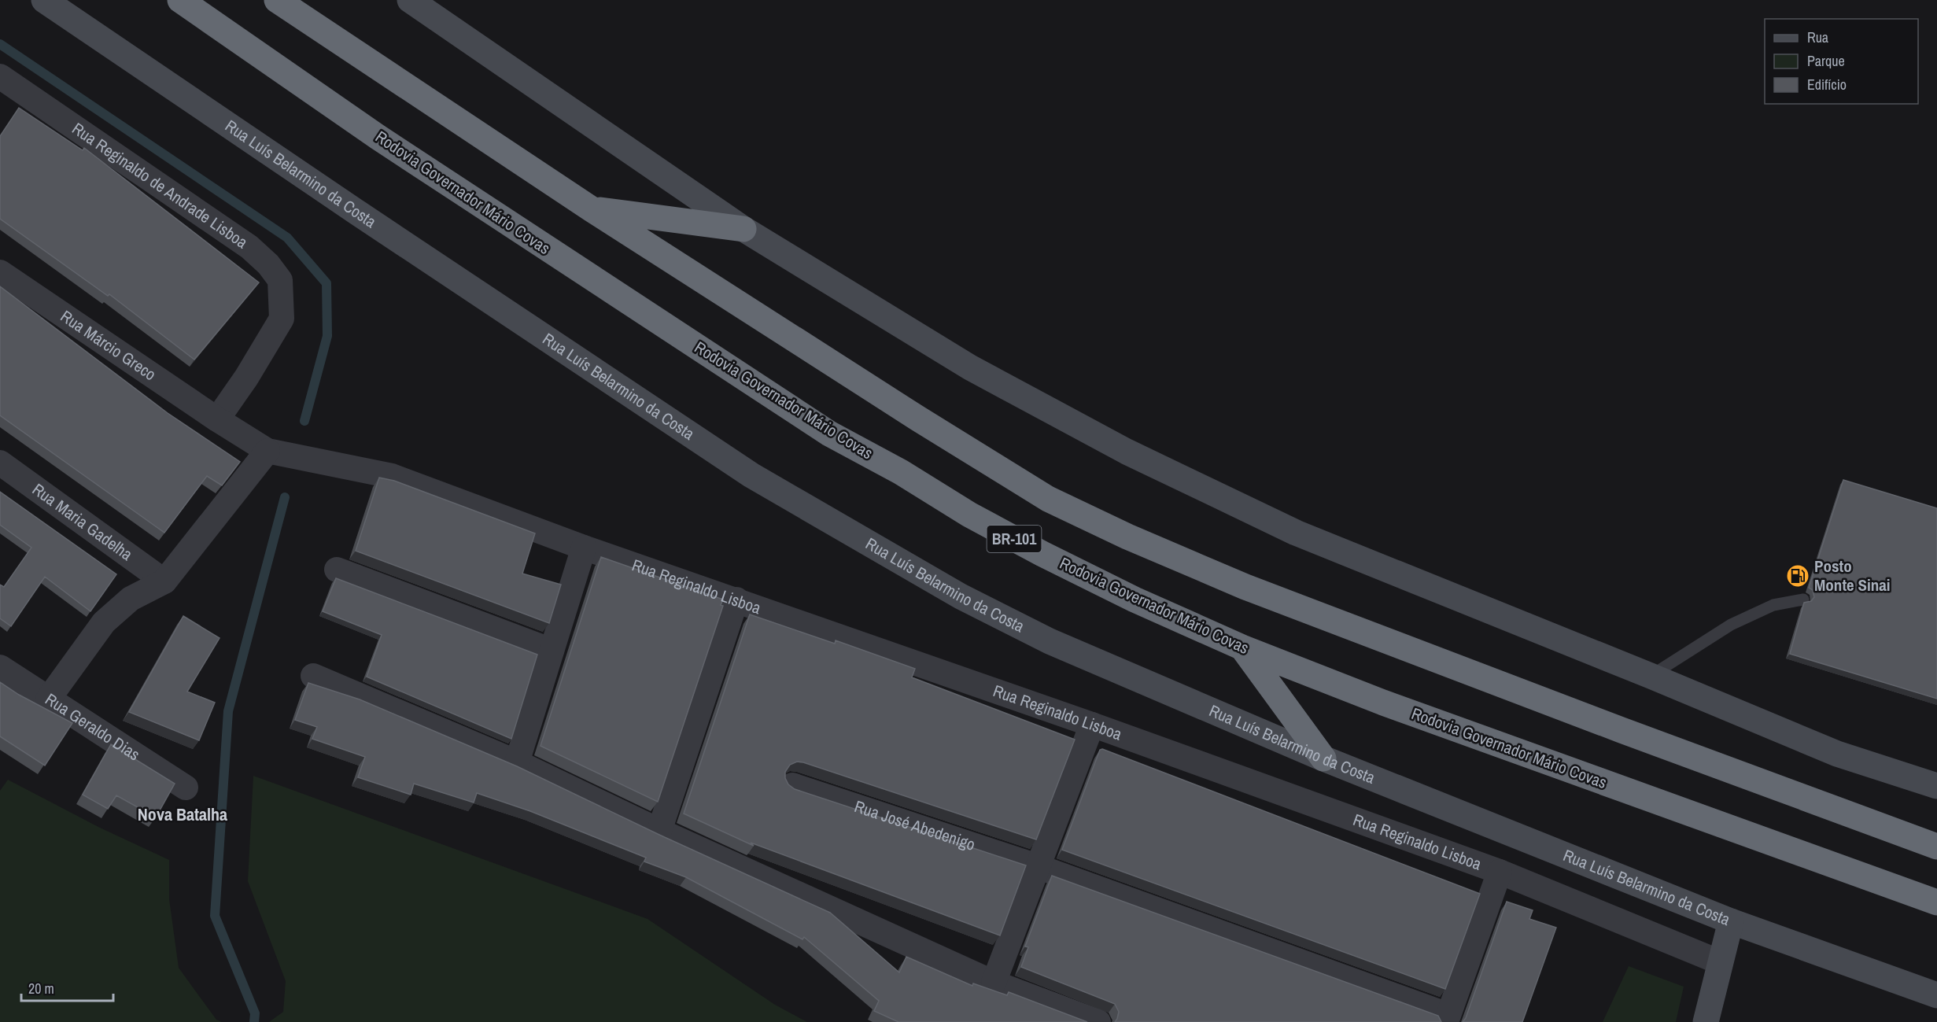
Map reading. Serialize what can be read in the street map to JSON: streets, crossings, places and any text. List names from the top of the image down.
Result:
{
  "streets": {
    "highway": ["Rodovia Governador Mário Covas", "BR-101"],
    "main road": ["Rua Luís Belarmino da Costa"],
    "street": [
      "Rua Reginaldo de Andrade Lisboa",
      "Rua Márcio Greco",
      "Rua Maria Gadelha",
      "Rua Reginaldo Lisboa",
      "Rua Geraldo Dias",
      "Rua José Abedenigo"
    ]
  },
  "crossings": [
    ["Rua Reginaldo de Andrade Lisboa", "Rua Márcio Greco"],
    ["Rua Márcio Greco", "Rua Reginaldo Lisboa"]
  ],
  "districts": ["Nova Batalha"],
  "places": {
    "fuel station": ["Posto Monte Sinai"]
  },
  "legend": ["Rua", "Parque", "Edifício"],
  "scale_bar": "20 m"
}
